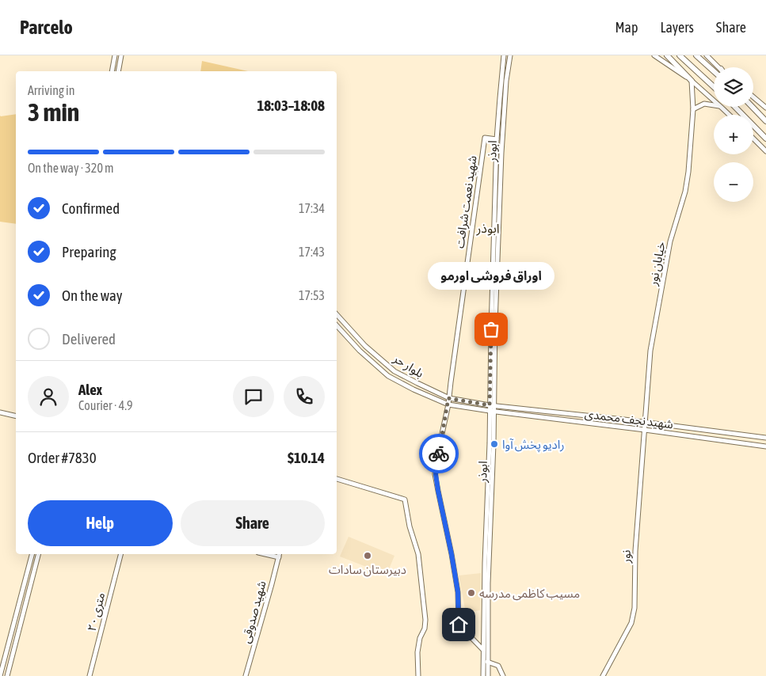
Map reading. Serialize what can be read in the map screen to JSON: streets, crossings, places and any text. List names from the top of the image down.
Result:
{
  "streets": {
    "main road": [
      "ابوذر",
      "شهید نعمت شرافت",
      "خیابان نور",
      "بلوار حر",
      "شهید نجف محمدی",
      "نور",
      "۲۰ متری",
      "شهید صدوقی"
    ]
  },
  "crossings": [
    ["ابوذر", "شهید نعمت شرافت"],
    ["ابوذر", "بلوار حر"],
    ["ابوذر", "شهید نجف محمدی"],
    ["شهید نعمت شرافت", "بلوار حر"],
    ["خیابان نور", "شهید نجف محمدی"],
    ["خیابان نور", "نور"],
    ["بلوار حر", "شهید نجف محمدی"],
    ["شهید نجف محمدی", "نور"]
  ],
  "districts": ["ابوذر"],
  "places": [
    "اوراق فروشی اورمو",
    "رادیو پخش آوا",
    "دبیرستان سادات",
    "مسیب کاظمی مدرسه"
  ],
  "page": {
    "header": "Parcelo",
    "nav": ["Map", "Layers", "Share"],
    "map_buttons": ["+", "−"],
    "heading": ["3 min", "Arriving in", "18:03–18:08"],
    "panel": [
      "Alex",
      "Courier · 4.9",
      "Order #7830",
      "$10.14"
    ],
    "bar": "On the way · 320 m",
    "list": [
      ["Confirmed", "17:34"],
      ["Preparing", "17:43"],
      ["On the way", "17:53"],
      "Delivered"
    ],
    "bubble": "اوراق فروشی اورمو",
    "buttons": ["Help", "Share"]
  }
}
